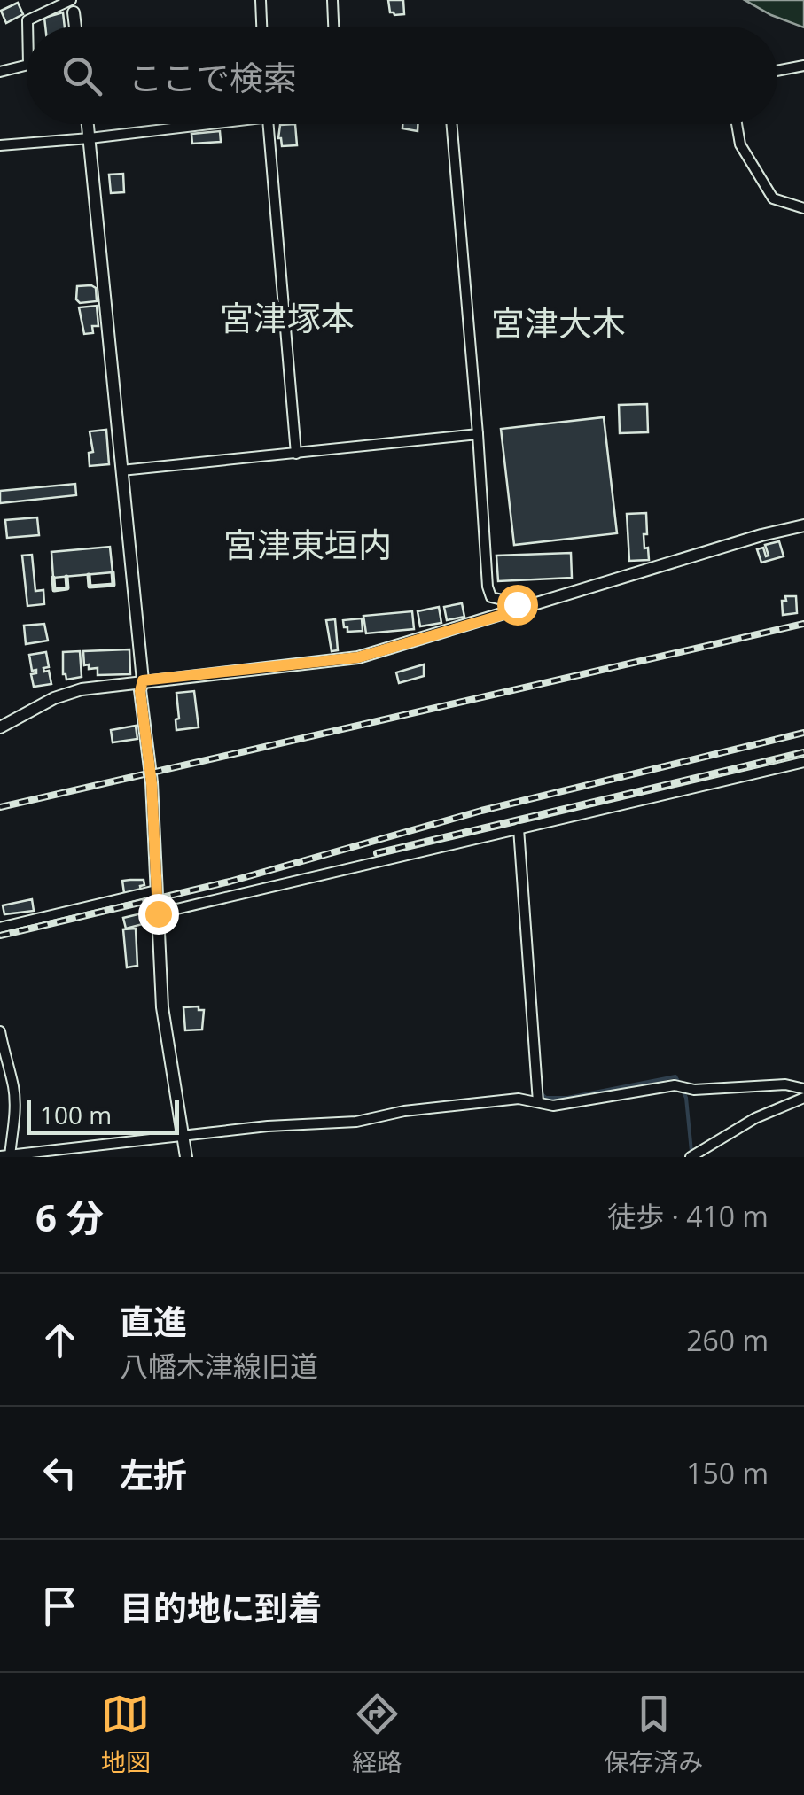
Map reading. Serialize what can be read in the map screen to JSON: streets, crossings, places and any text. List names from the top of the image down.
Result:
{
  "districts": ["宮津塚本", "宮津大木", "宮津東垣内"],
  "scale_bar": "100 m",
  "page": {
    "search": "ここで検索",
    "scale": "100 m",
    "heading": ["6 分", "徒歩 · 410 m"],
    "list": [
      ["直進", "八幡木津線旧道", "260 m"],
      ["左折", "150 m"],
      "目的地に到着"
    ],
    "nav": ["地図", "経路", "保存済み"]
  }
}
